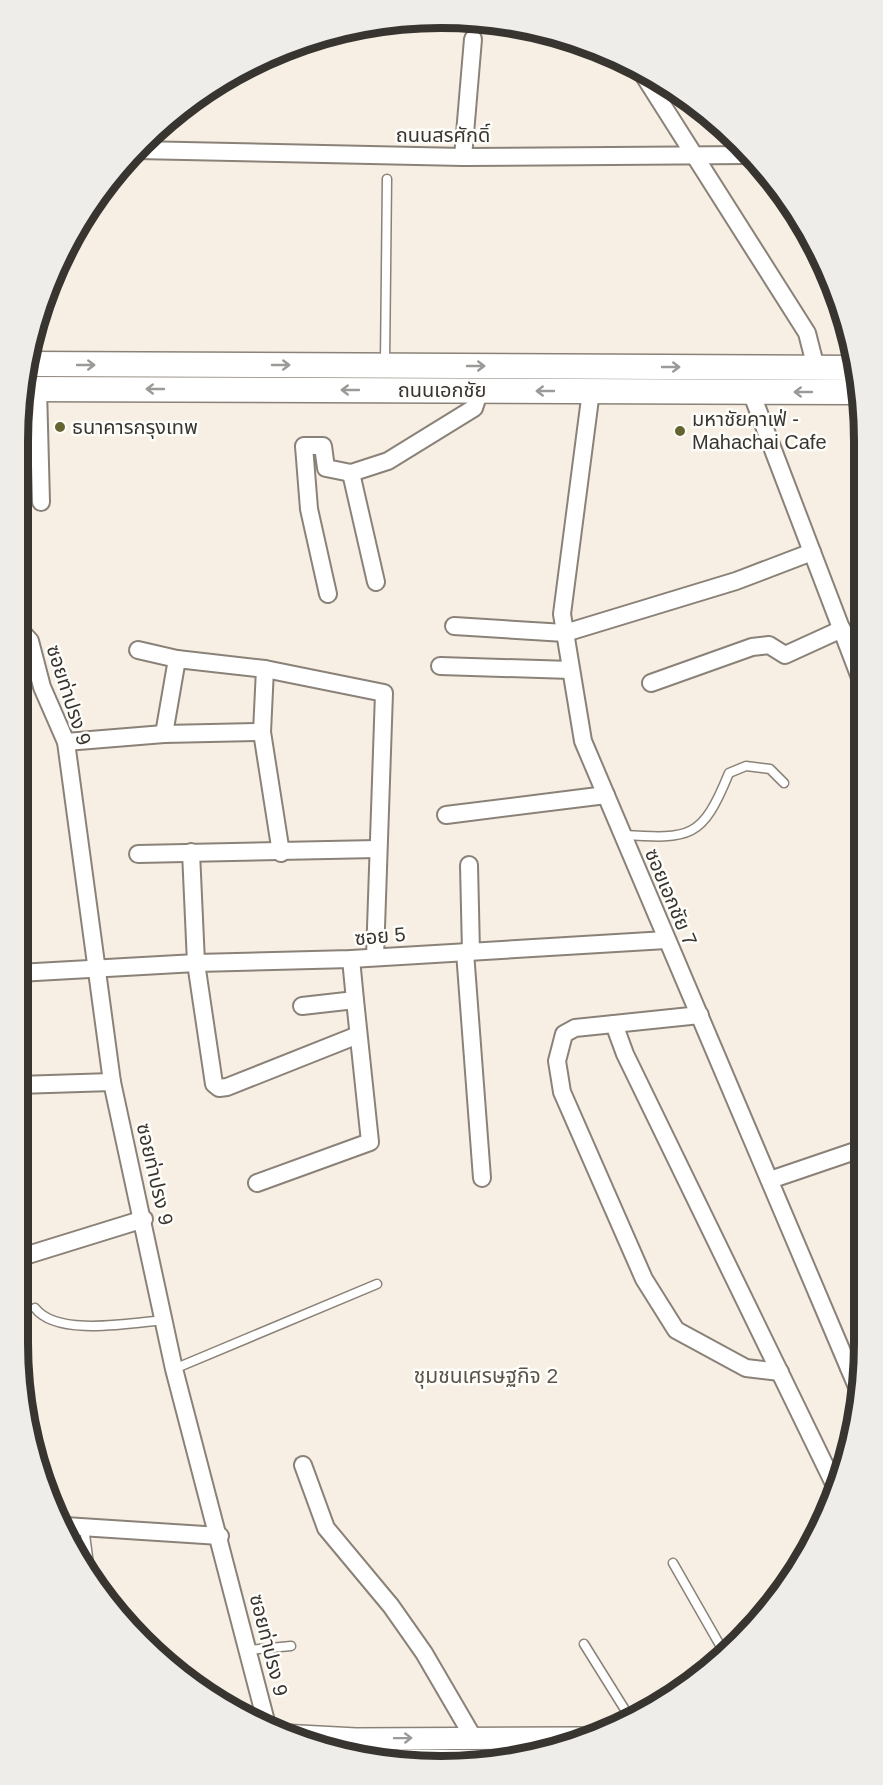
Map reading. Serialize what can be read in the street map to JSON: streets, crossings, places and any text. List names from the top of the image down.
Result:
{
  "streets": {
    "main road": ["ถนนเอกชัย"],
    "street": [
      "ถนนสรศักดิ์",
      "ซอยท่าปรง 9",
      "ซอยเอกชัย 7",
      "ซอย 5"
    ]
  },
  "crossings": [
    ["ถนนเอกชัย", "ซอยเอกชัย 7"],
    ["ซอยท่าปรง 9", "ซอย 5"],
    ["ซอยเอกชัย 7", "ซอย 5"]
  ],
  "districts": ["ชุมชนเศรษฐกิจ 2"],
  "places": ["ธนาคารกรุงเทพ", "มหาชัยคาเฟ่ - Mahachai Cafe"]
}
